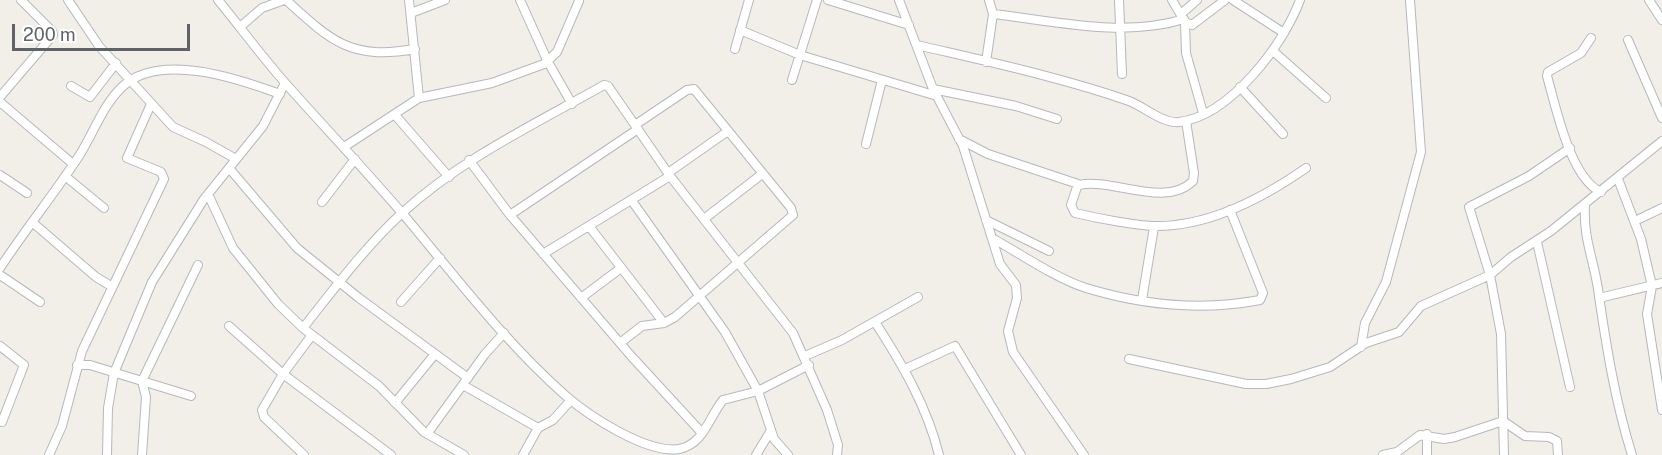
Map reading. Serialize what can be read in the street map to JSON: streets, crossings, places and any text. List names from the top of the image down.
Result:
{
  "scale_bar": "200 m"
}
